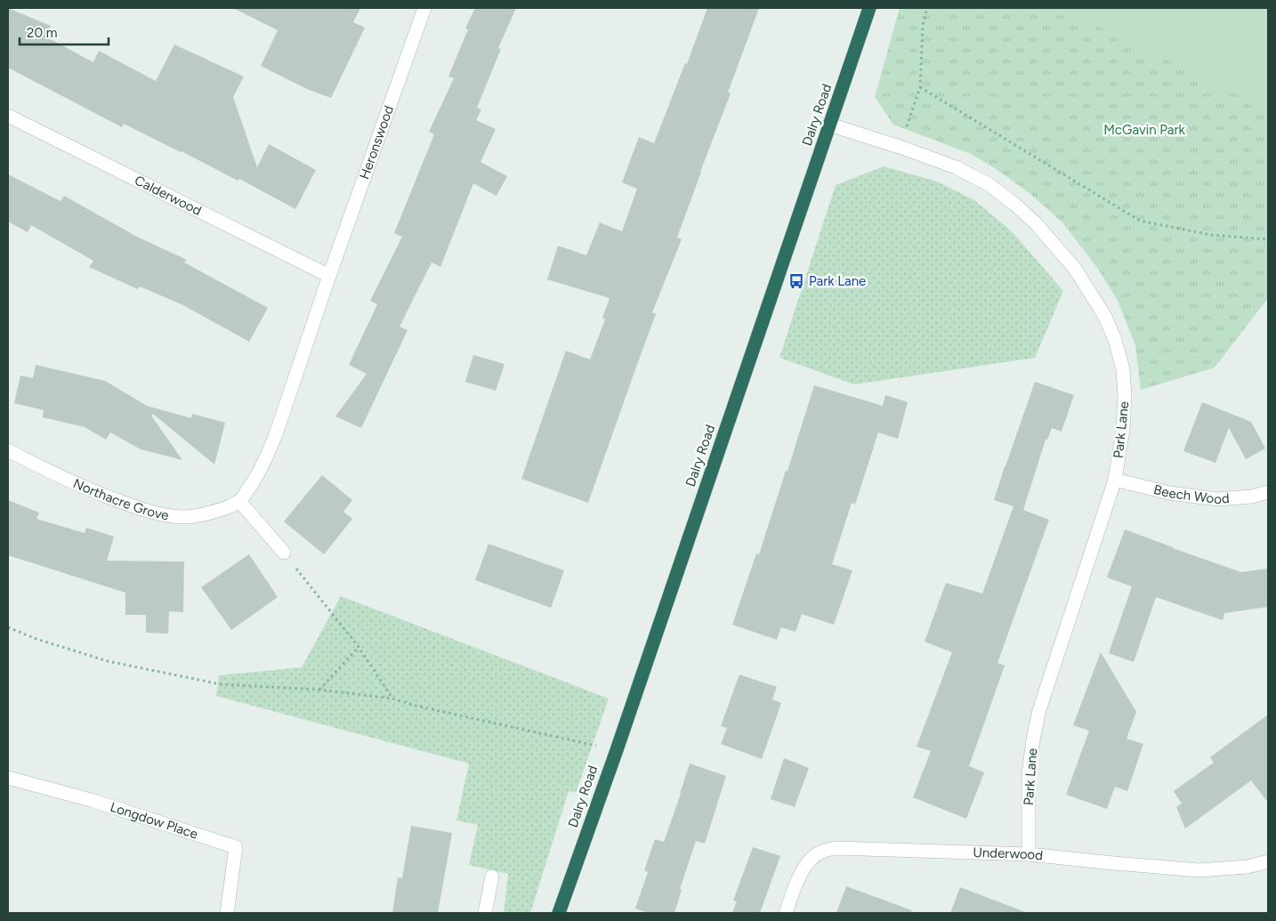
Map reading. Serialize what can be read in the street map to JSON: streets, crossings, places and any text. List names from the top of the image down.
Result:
{
  "streets": {
    "highway": ["Dalry Road"],
    "street": [
      "Heronswood",
      "Calderwood",
      "Park Lane",
      "Beech Wood",
      "Northacre Grove",
      "Longdow Place",
      "Underwood"
    ]
  },
  "crossings": [
    ["Dalry Road", "Park Lane"],
    ["Heronswood", "Calderwood"],
    ["Heronswood", "Northacre Grove"],
    ["Calderwood", "Northacre Grove"],
    ["Park Lane", "Beech Wood"],
    ["Park Lane", "Underwood"]
  ],
  "parks": ["McGavin Park"],
  "places": {
    "bus stop": ["Park Lane"]
  },
  "scale_bar": "20 m"
}
